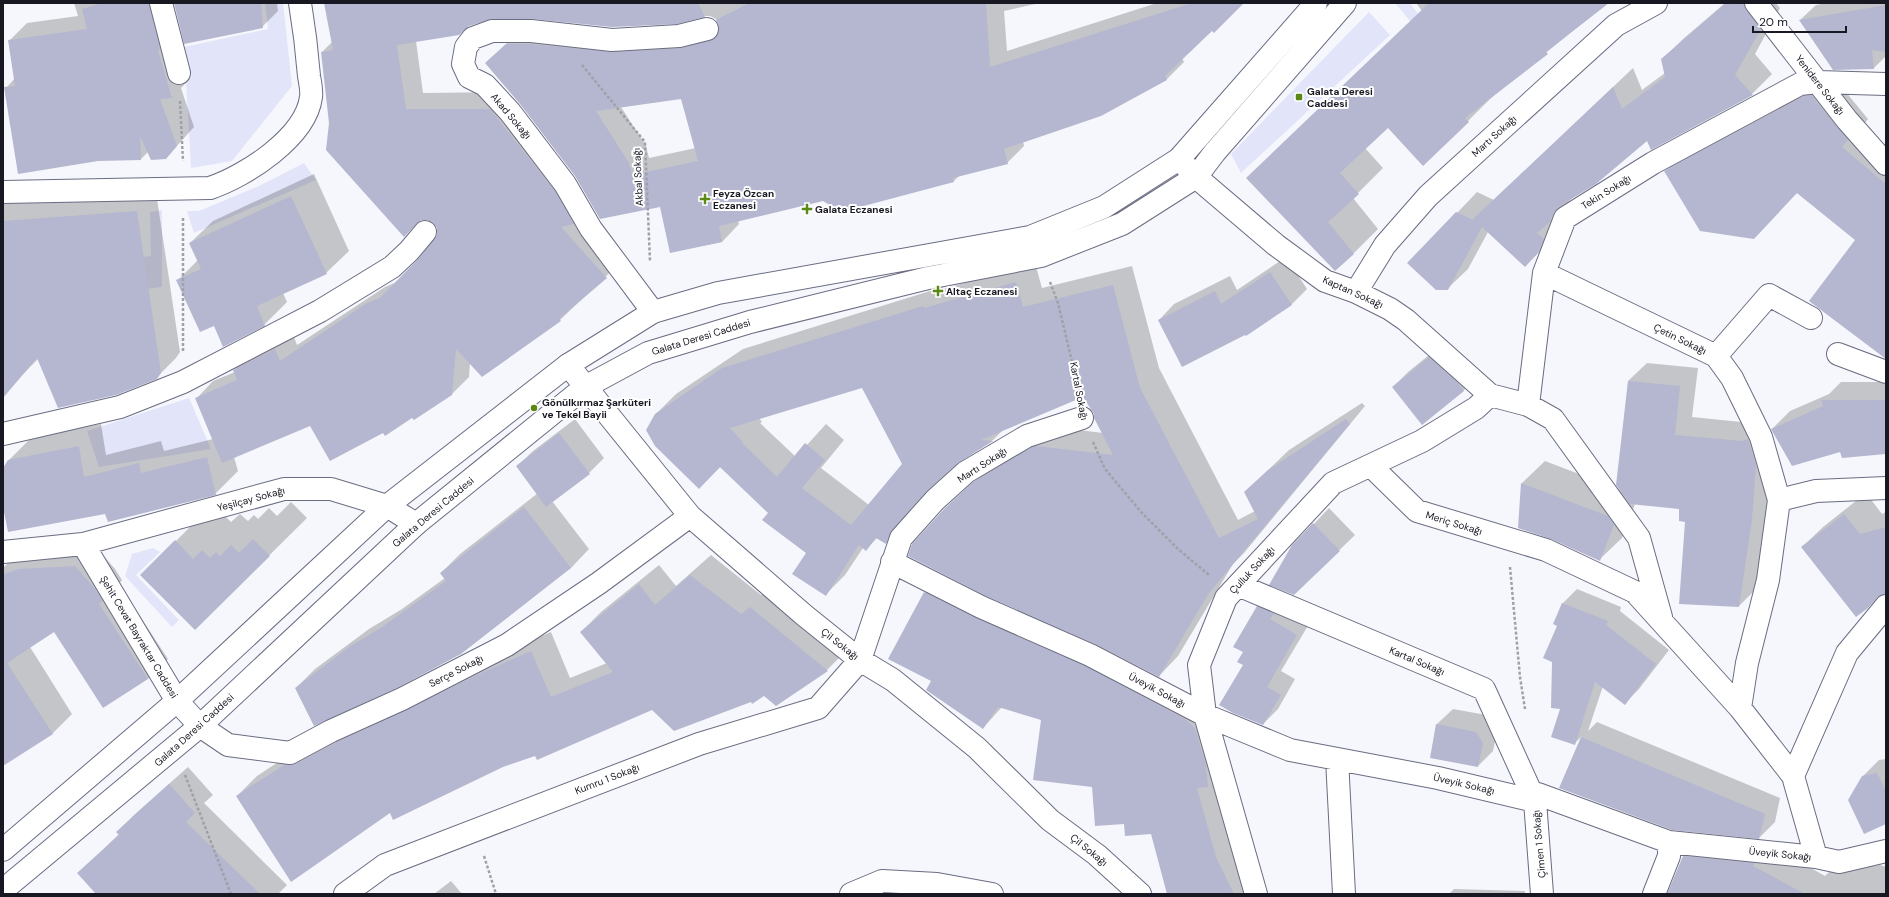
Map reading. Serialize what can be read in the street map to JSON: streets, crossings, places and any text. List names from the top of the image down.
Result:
{
  "streets": {
    "street": [
      "Yenidere Sokağı",
      "Akad Sokağı",
      "Martı Sokağı",
      "Tekin Sokağı",
      "Kaptan Sokağı",
      "Galata Deresi Caddesi",
      "Çetin Sokağı",
      "Kartal Sokağı",
      "Yeşilçay Sokağı",
      "Meriç Sokağı",
      "Çulluk Sokağı",
      "Şehit Cevat Bayraktar Caddesi",
      "Çil Sokağı",
      "Serçe Sokağı",
      "Üveyik Sokağı",
      "Kumru 1 Sokağı",
      "Çimen 1 Sokağı"
    ],
    "path": ["Akbal Sokağı"]
  },
  "crossings": [
    ["Yenidere Sokağı", "Tekin Sokağı"],
    ["Akad Sokağı", "Akbal Sokağı"],
    ["Martı Sokağı", "Kaptan Sokağı"],
    ["Martı Sokağı", "Kartal Sokağı"],
    ["Martı Sokağı", "Üveyik Sokağı"],
    ["Tekin Sokağı", "Çetin Sokağı"],
    ["Kaptan Sokağı", "Galata Deresi Caddesi"],
    ["Kaptan Sokağı", "Çulluk Sokağı"],
    ["Galata Deresi Caddesi", "Kartal Sokağı"],
    ["Galata Deresi Caddesi", "Yeşilçay Sokağı"],
    ["Galata Deresi Caddesi", "Şehit Cevat Bayraktar Caddesi"],
    ["Galata Deresi Caddesi", "Çil Sokağı"],
    ["Galata Deresi Caddesi", "Serçe Sokağı"],
    ["Kartal Sokağı", "Çulluk Sokağı"],
    ["Kartal Sokağı", "Üveyik Sokağı"],
    ["Kartal Sokağı", "Çimen 1 Sokağı"],
    ["Yeşilçay Sokağı", "Şehit Cevat Bayraktar Caddesi"],
    ["Meriç Sokağı", "Çulluk Sokağı"],
    ["Çulluk Sokağı", "Üveyik Sokağı"],
    ["Şehit Cevat Bayraktar Caddesi", "Serçe Sokağı"],
    ["Çil Sokağı", "Serçe Sokağı"],
    ["Çil Sokağı", "Kumru 1 Sokağı"],
    ["Üveyik Sokağı", "Çimen 1 Sokağı"]
  ],
  "places": {
    "transit": ["Galata Deresi Caddesi"],
    "health": ["Feyza Özcan Eczanesi", "Galata Eczanesi", "Altaç Eczanesi"],
    "other": ["Gönülkırmaz Şarküteri ve Tekel Bayii"]
  },
  "scale_bar": "20 m"
}
